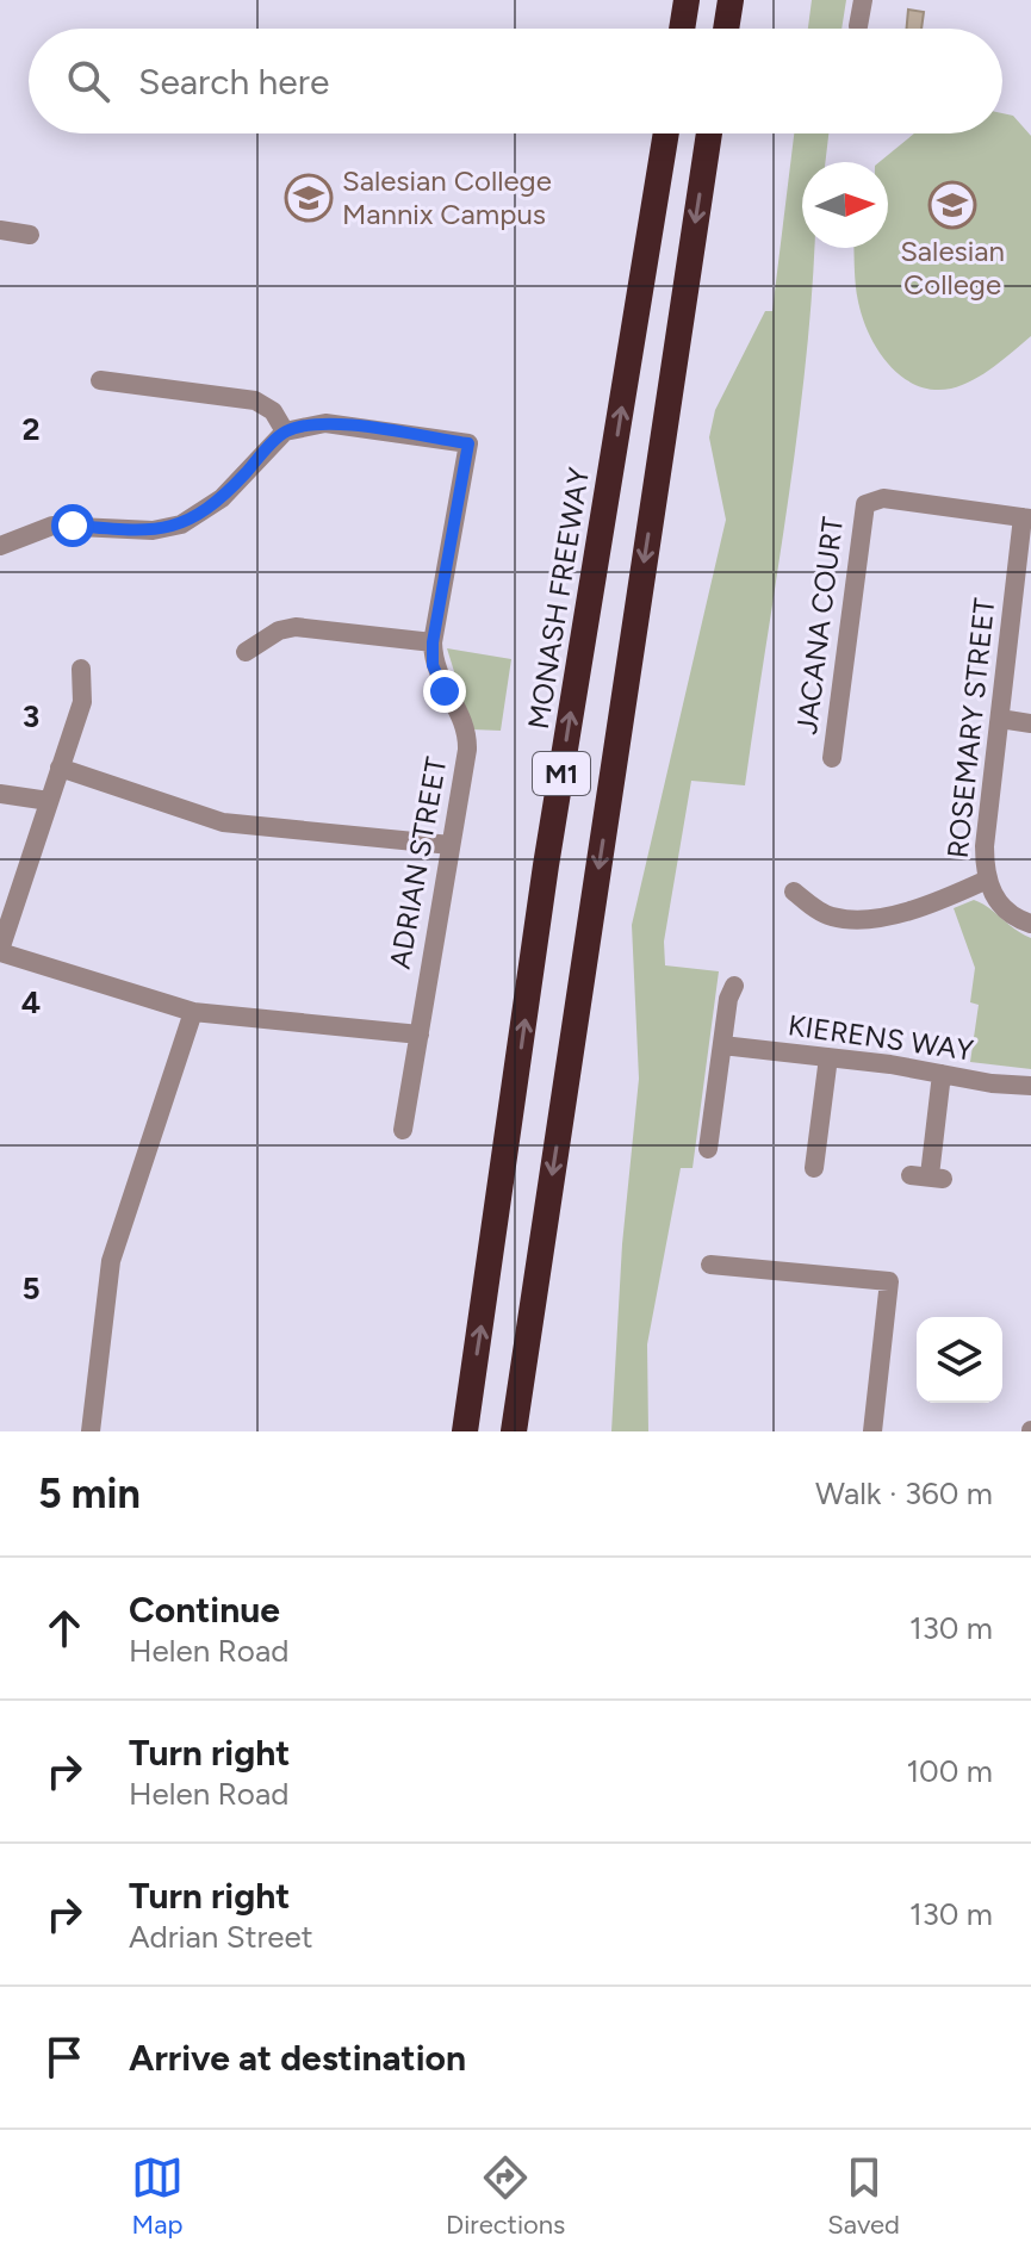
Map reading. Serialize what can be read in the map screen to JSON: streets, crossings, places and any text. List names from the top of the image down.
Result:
{
  "streets": {
    "highway": ["MONASH FREEWAY", "M1"],
    "street": [
      "JACANA COURT",
      "ROSEMARY STREET",
      "ADRIAN STREET",
      "KIERENS WAY"
    ]
  },
  "crossings": [
    ["JACANA COURT", "ROSEMARY STREET"]
  ],
  "places": {
    "school or university": ["Salesian College Mannix Campus", "Salesian College"]
  },
  "north": "right",
  "page": {
    "search": "Search here",
    "heading": ["5 min", "Walk · 360 m"],
    "list": [
      ["Continue", "Helen Road", "130 m"],
      ["Turn right", "Helen Road", "100 m"],
      ["Turn right", "Adrian Street", "130 m"],
      "Arrive at destination"
    ],
    "nav": ["Map", "Directions", "Saved"]
  },
  "grid": {
    "rows": [
      "2",
      "3",
      "4",
      "5"
    ]
  }
}
